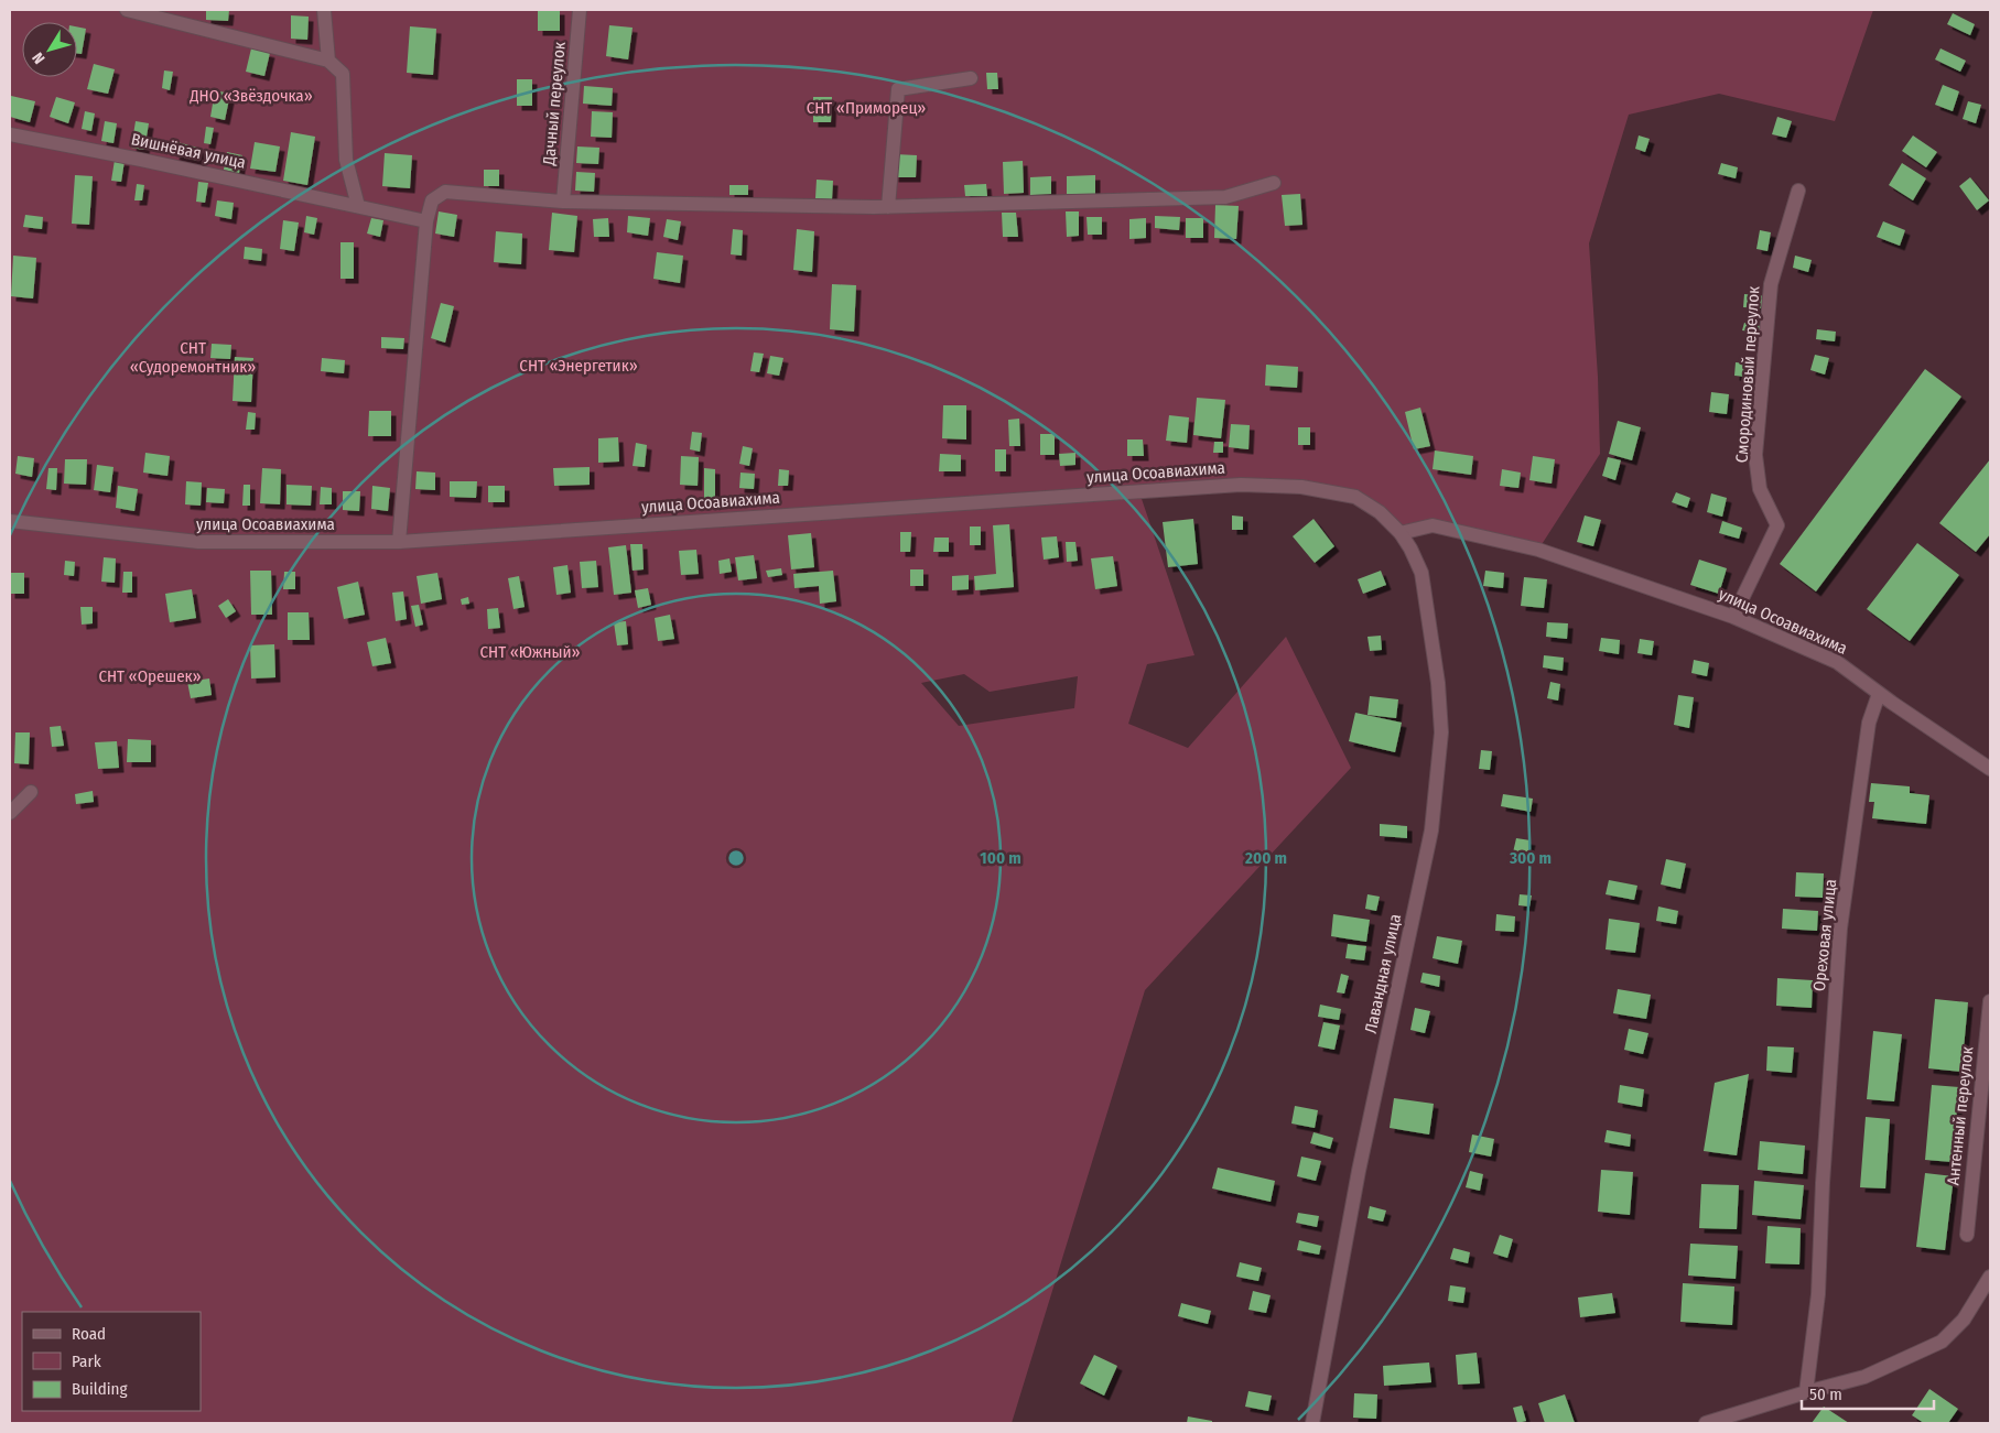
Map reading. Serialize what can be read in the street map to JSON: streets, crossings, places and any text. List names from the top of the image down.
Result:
{
  "streets": {
    "street": [
      "Дачный переулок",
      "Вишнёвая улица",
      "Смородиновый переулок",
      "улица Осоавиахима",
      "Ореховая улица",
      "Лавандная улица",
      "Антенный переулок"
    ]
  },
  "crossings": [
    ["Смородиновый переулок", "улица Осоавиахима"],
    ["улица Осоавиахима", "Ореховая улица"],
    ["улица Осоавиахима", "Лавандная улица"]
  ],
  "parks": [
    "ДНО «Звёздочка»",
    "СНТ «Приморец»",
    "СНТ «Судоремонтник»",
    "СНТ «Энергетик»",
    "СНТ «Южный»",
    "СНТ «Орешек»"
  ],
  "legend": ["Road", "Park", "Building"],
  "scale_bar": "50 m",
  "north": "bottom left",
  "rings": ["100 m", "200 m", "300 m"]
}
